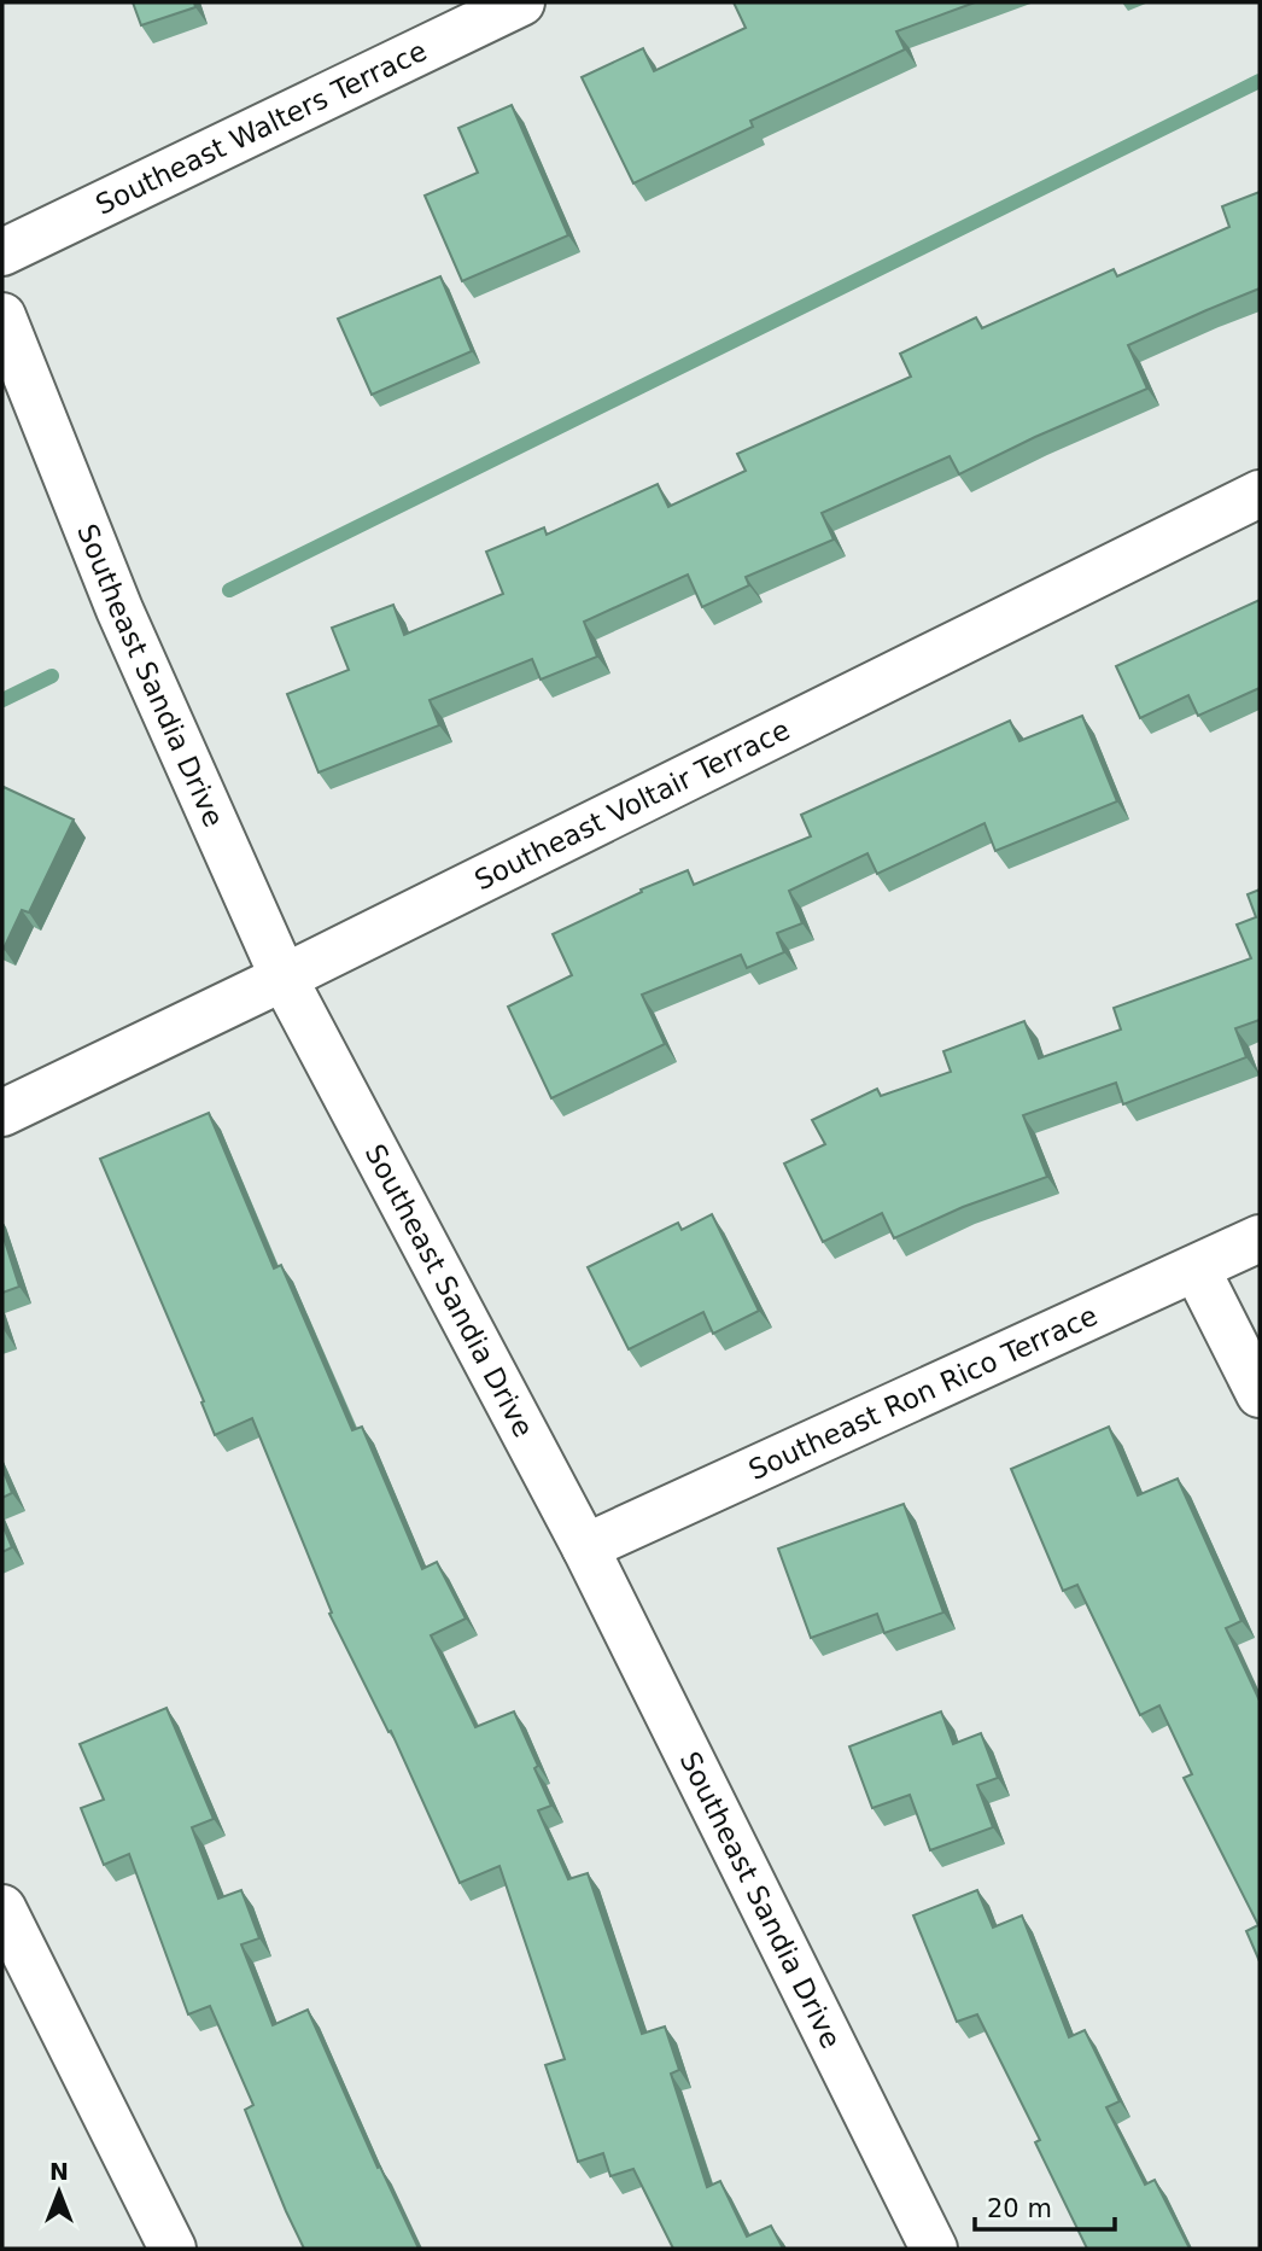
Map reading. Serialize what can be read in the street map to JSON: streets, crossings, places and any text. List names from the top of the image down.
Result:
{
  "streets": {
    "street": [
      "Southeast Walters Terrace",
      "Southeast Sandia Drive",
      "Southeast Voltair Terrace",
      "Southeast Ron Rico Terrace"
    ]
  },
  "crossings": [
    ["Southeast Sandia Drive", "Southeast Voltair Terrace"],
    ["Southeast Sandia Drive", "Southeast Ron Rico Terrace"]
  ],
  "scale_bar": "20 m",
  "north": "top"
}
